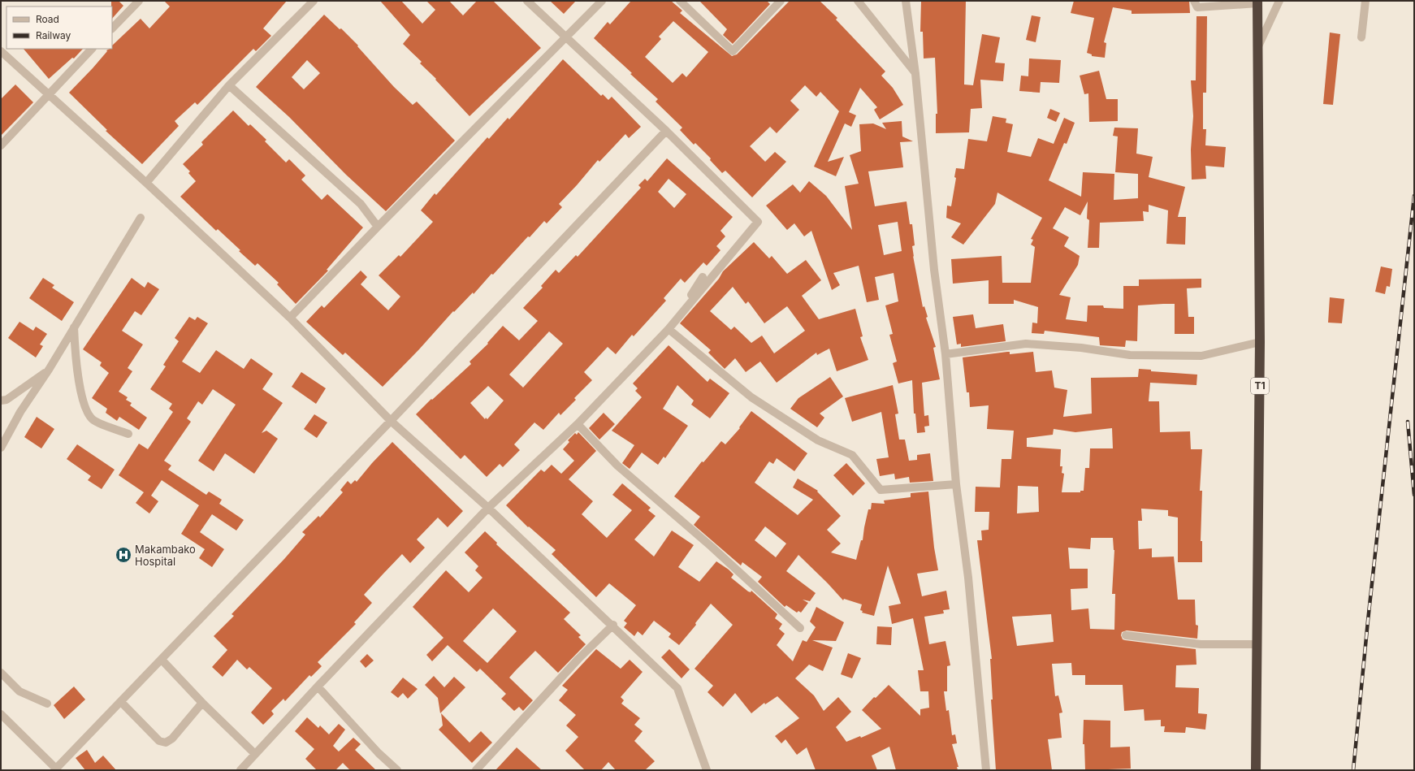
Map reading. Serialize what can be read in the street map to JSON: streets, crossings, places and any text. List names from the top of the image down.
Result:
{
  "streets": {
    "highway": ["T1"]
  },
  "places": {
    "hospital": ["Makambako Hospital"]
  },
  "legend": ["Road", "Railway"]
}
